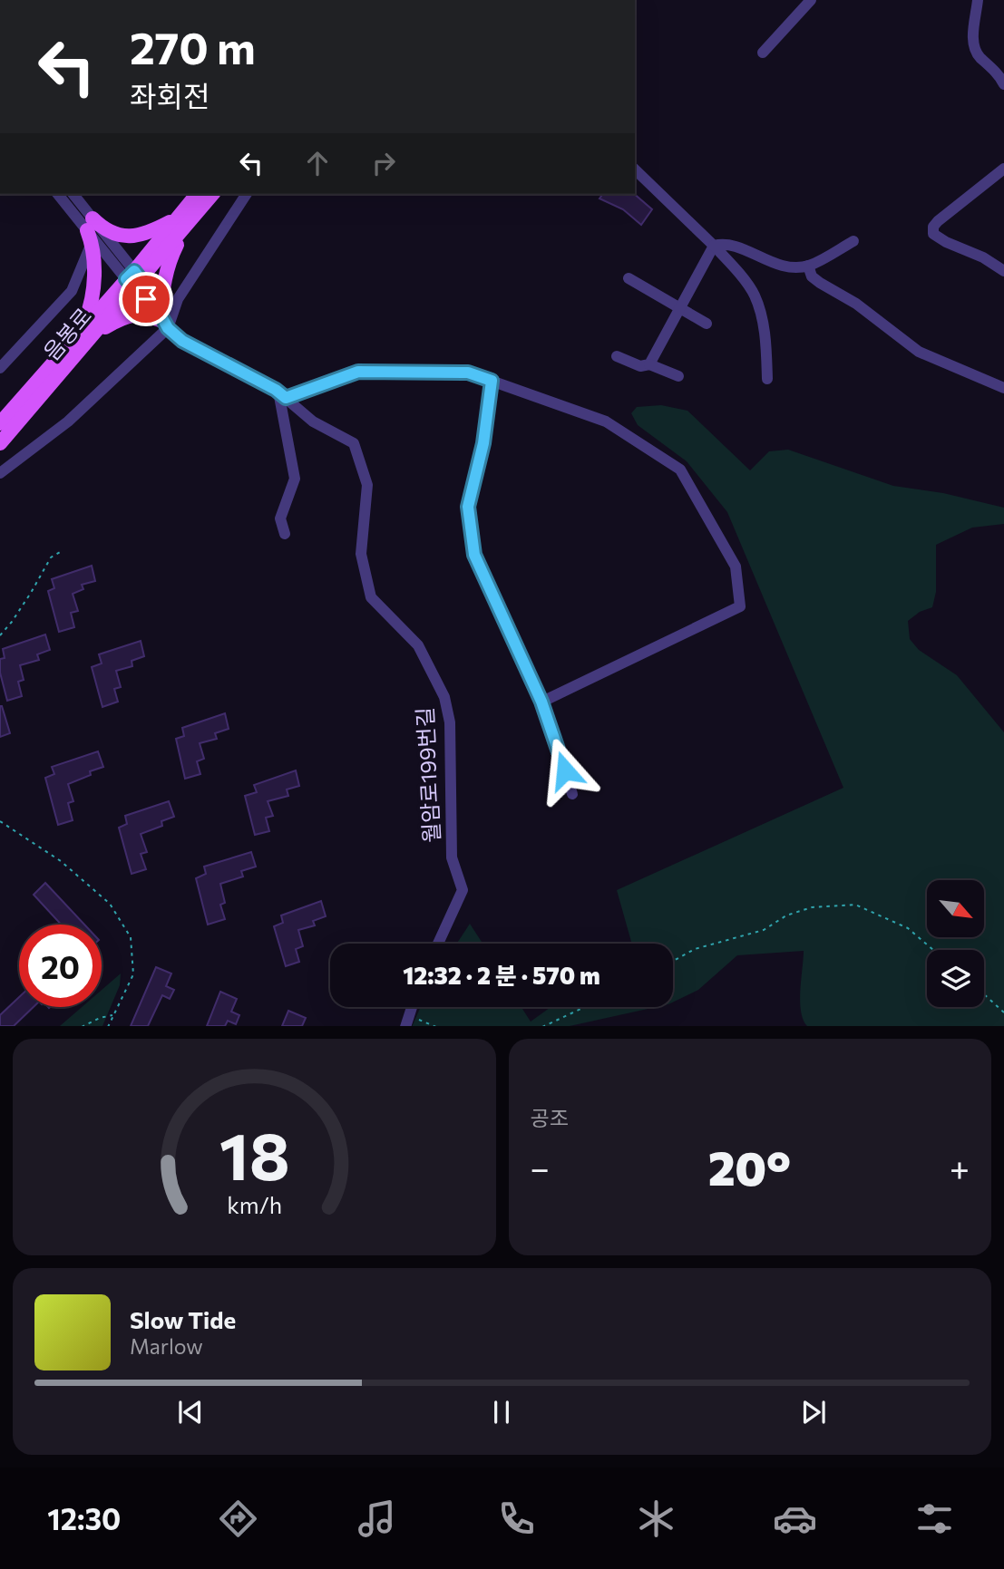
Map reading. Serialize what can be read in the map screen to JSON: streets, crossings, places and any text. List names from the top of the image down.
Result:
{
  "streets": {
    "main road": ["음봉로"],
    "street": ["월암로199번길"]
  },
  "crossings": [
    ["음봉로", "월암로199번길"]
  ],
  "north": "bottom right",
  "page": {
    "turn": ["270 m", "좌회전"],
    "limit": "20",
    "trip": "12:32 · 2 분 · 570 m",
    "tile": "공조",
    "heat": ["−", "20°", "+"],
    "song": ["Slow Tide", "Marlow"],
    "tabs": "12:30",
    "gauge": ["18", "km/h"]
  }
}
